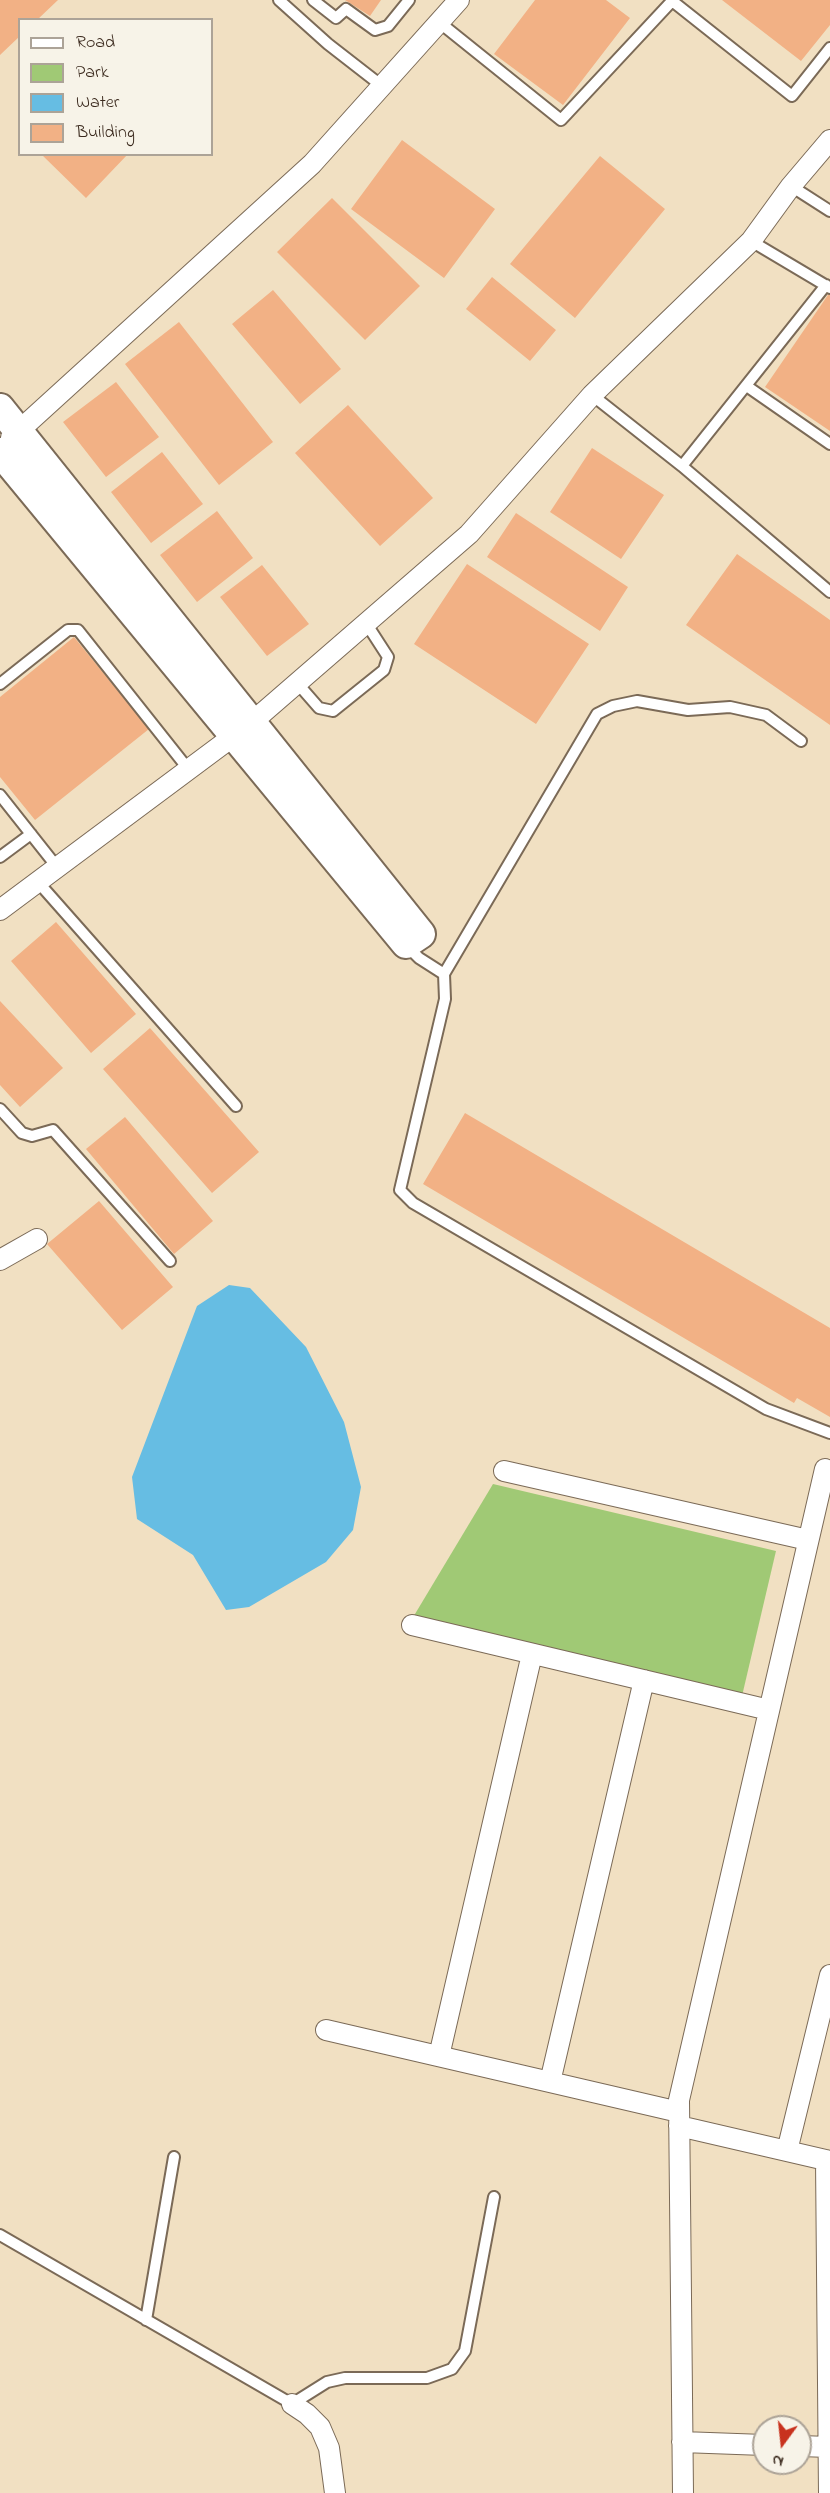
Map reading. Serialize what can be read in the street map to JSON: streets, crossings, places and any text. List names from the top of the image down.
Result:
{
  "legend": [
    "Road",
    "Park",
    "Water",
    "Building"
  ],
  "north": "bottom"
}
